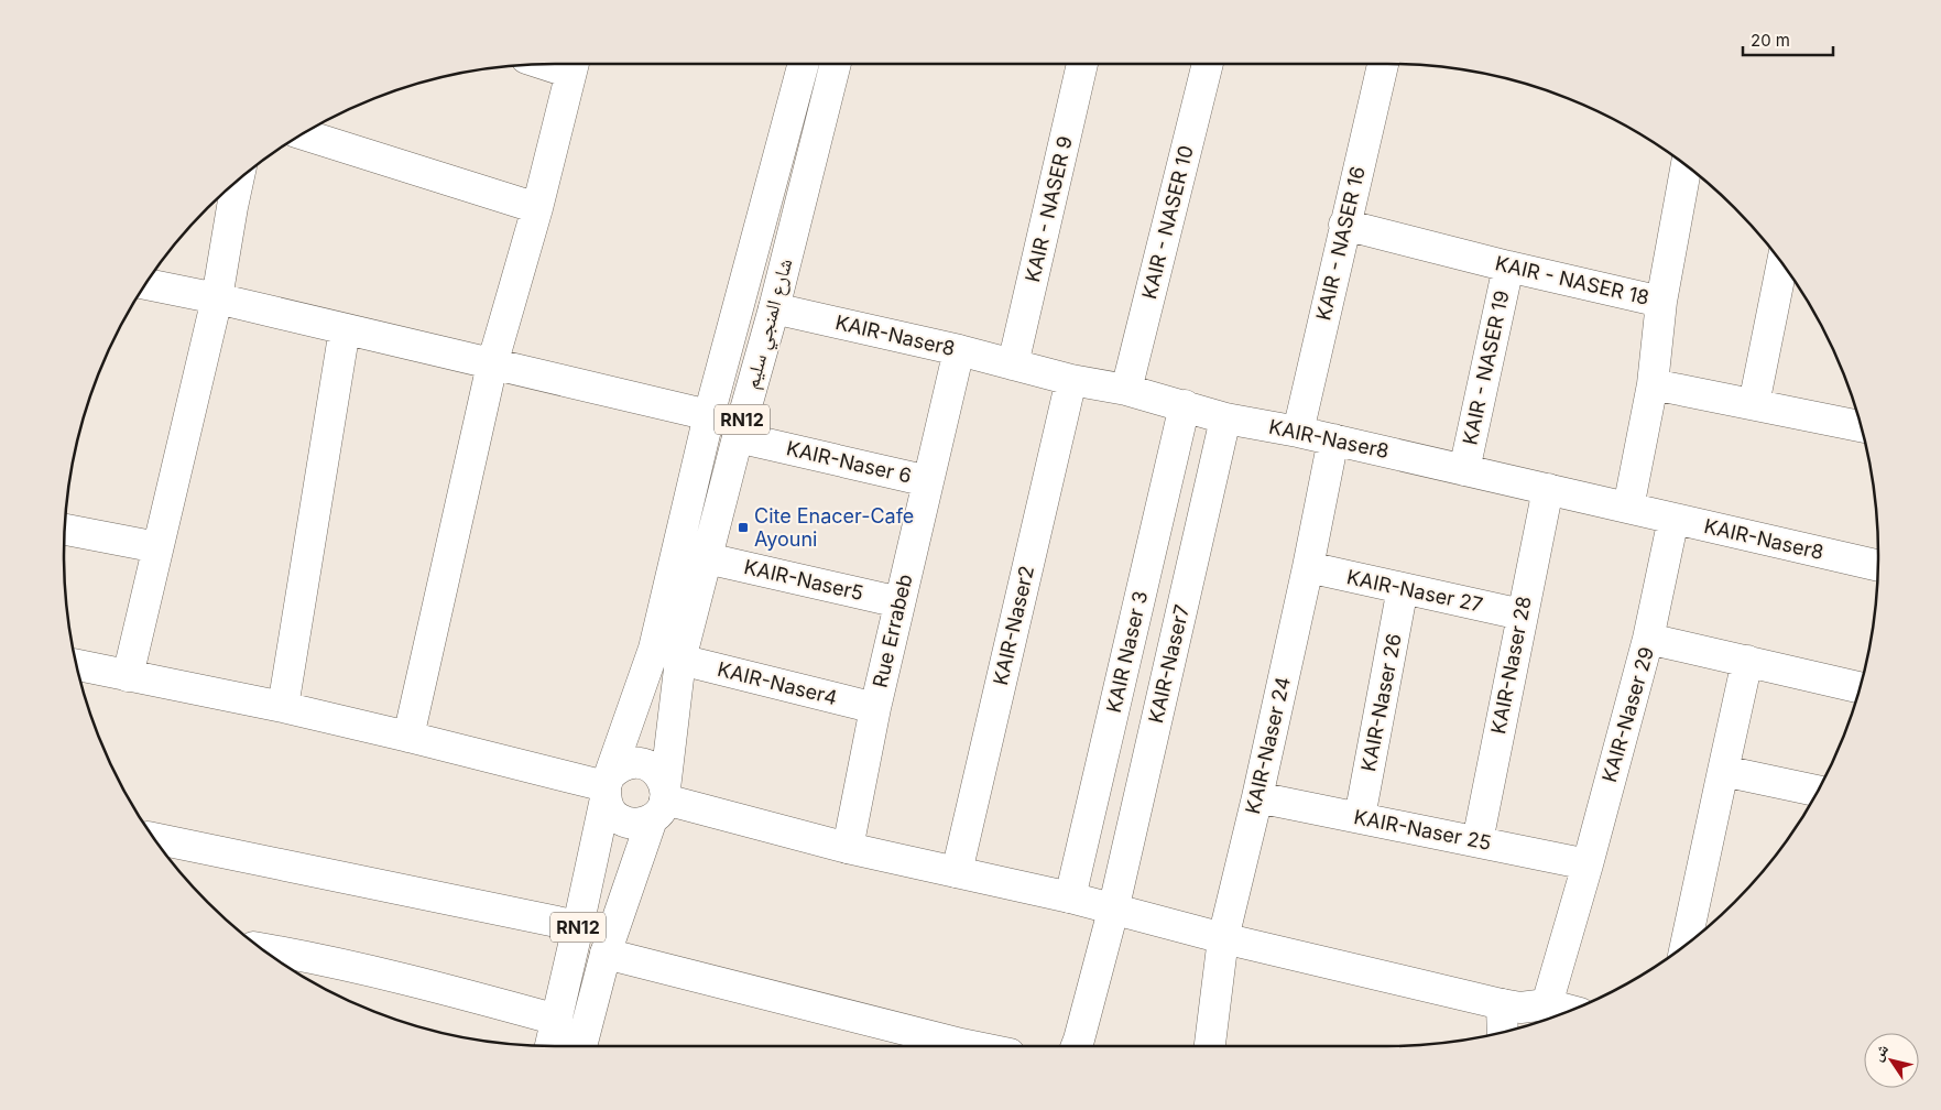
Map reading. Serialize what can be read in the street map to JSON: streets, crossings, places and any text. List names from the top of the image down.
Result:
{
  "streets": {
    "street": [
      "KAIR - NASER 9",
      "KAIR - NASER 10",
      "KAIR - NASER 16",
      "KAIR - NASER 18",
      "شارع المنجي سليم",
      "KAIR-Naser8",
      "KAIR - NASER 19",
      "RN12",
      "KAIR-Naser 6",
      "KAIR-Naser5",
      "KAIR-Naser 27",
      "KAIR-Naser2",
      "Rue Errabeb",
      "KAIR Naser 3",
      "KAIR-Naser7",
      "KAIR-Naser 28",
      "KAIR-Naser4",
      "KAIR-Naser 26",
      "KAIR-Naser 29",
      "KAIR-Naser 24",
      "KAIR-Naser 25"
    ]
  },
  "crossings": [
    ["KAIR - NASER 9", "KAIR-Naser8"],
    ["KAIR - NASER 10", "KAIR-Naser8"],
    ["KAIR - NASER 16", "KAIR - NASER 18"],
    ["KAIR - NASER 16", "KAIR-Naser8"],
    ["KAIR - NASER 18", "KAIR-Naser8"],
    ["KAIR - NASER 18", "KAIR - NASER 19"],
    ["شارع المنجي سليم", "KAIR-Naser8"],
    ["شارع المنجي سليم", "KAIR-Naser 6"],
    ["شارع المنجي سليم", "KAIR-Naser5"],
    ["شارع المنجي سليم", "KAIR-Naser4"],
    ["KAIR-Naser8", "KAIR - NASER 19"],
    ["KAIR-Naser8", "KAIR-Naser2"],
    ["KAIR-Naser8", "Rue Errabeb"],
    ["KAIR-Naser8", "KAIR Naser 3"],
    ["KAIR-Naser8", "KAIR-Naser7"],
    ["KAIR-Naser8", "KAIR-Naser 28"],
    ["KAIR-Naser8", "KAIR-Naser 24"],
    ["KAIR-Naser 6", "Rue Errabeb"],
    ["KAIR-Naser5", "Rue Errabeb"],
    ["KAIR-Naser 27", "KAIR-Naser 28"],
    ["KAIR-Naser 27", "KAIR-Naser 26"],
    ["KAIR-Naser 27", "KAIR-Naser 24"],
    ["Rue Errabeb", "KAIR-Naser4"],
    ["KAIR-Naser 28", "KAIR-Naser 25"],
    ["KAIR-Naser 26", "KAIR-Naser 25"],
    ["KAIR-Naser 29", "KAIR-Naser 25"],
    ["KAIR-Naser 24", "KAIR-Naser 25"]
  ],
  "places": {
    "transit": ["Cite Enacer-Cafe Ayouni"]
  },
  "scale_bar": "20 m",
  "north": "top left"
}
